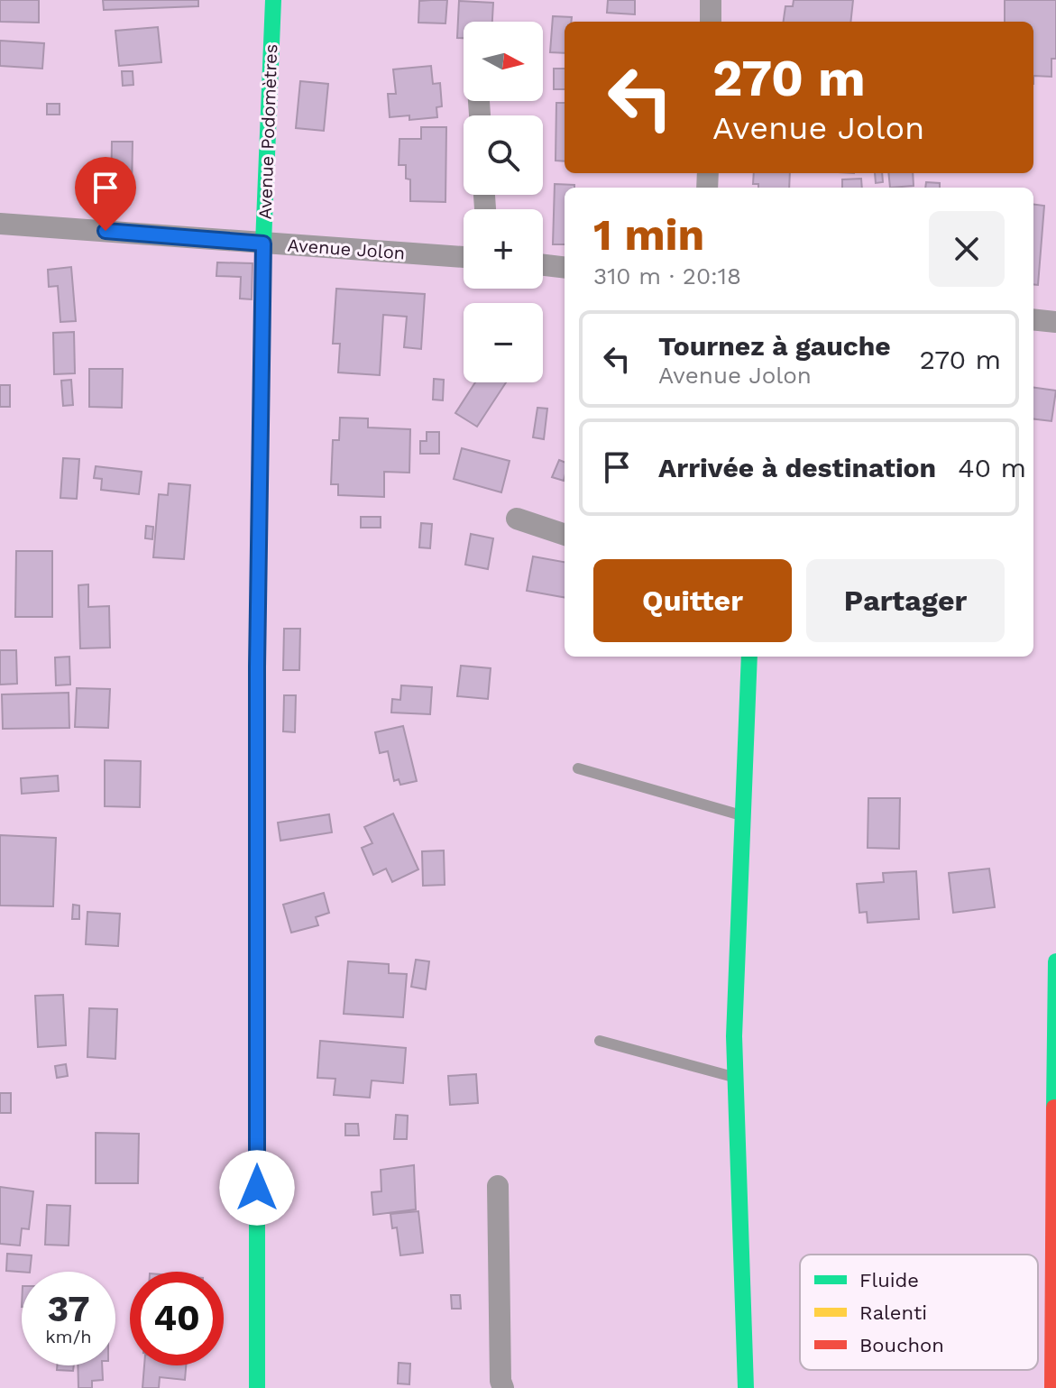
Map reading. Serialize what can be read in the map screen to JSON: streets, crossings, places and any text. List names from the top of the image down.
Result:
{
  "streets": {
    "street": ["Avenue Podomètres", "Avenue Jolon"]
  },
  "crossings": [
    ["Avenue Podomètres", "Avenue Jolon"]
  ],
  "legend": ["Fluide", "Ralenti", "Bouchon"],
  "north": "right",
  "page": {
    "map_buttons": ["+", "−"],
    "turn": ["270 m", "Avenue Jolon"],
    "heading": ["1 min", "310 m · 20:18"],
    "list": [
      {
        "name": "Tournez à gauche",
        "note": "Avenue Jolon",
        "value": "270 m"
      },
      {
        "name": "Arrivée à destination",
        "value": "40 m"
      }
    ],
    "buttons": ["Quitter", "Partager"],
    "speed": "37 km/h",
    "limit": "40"
  }
}
